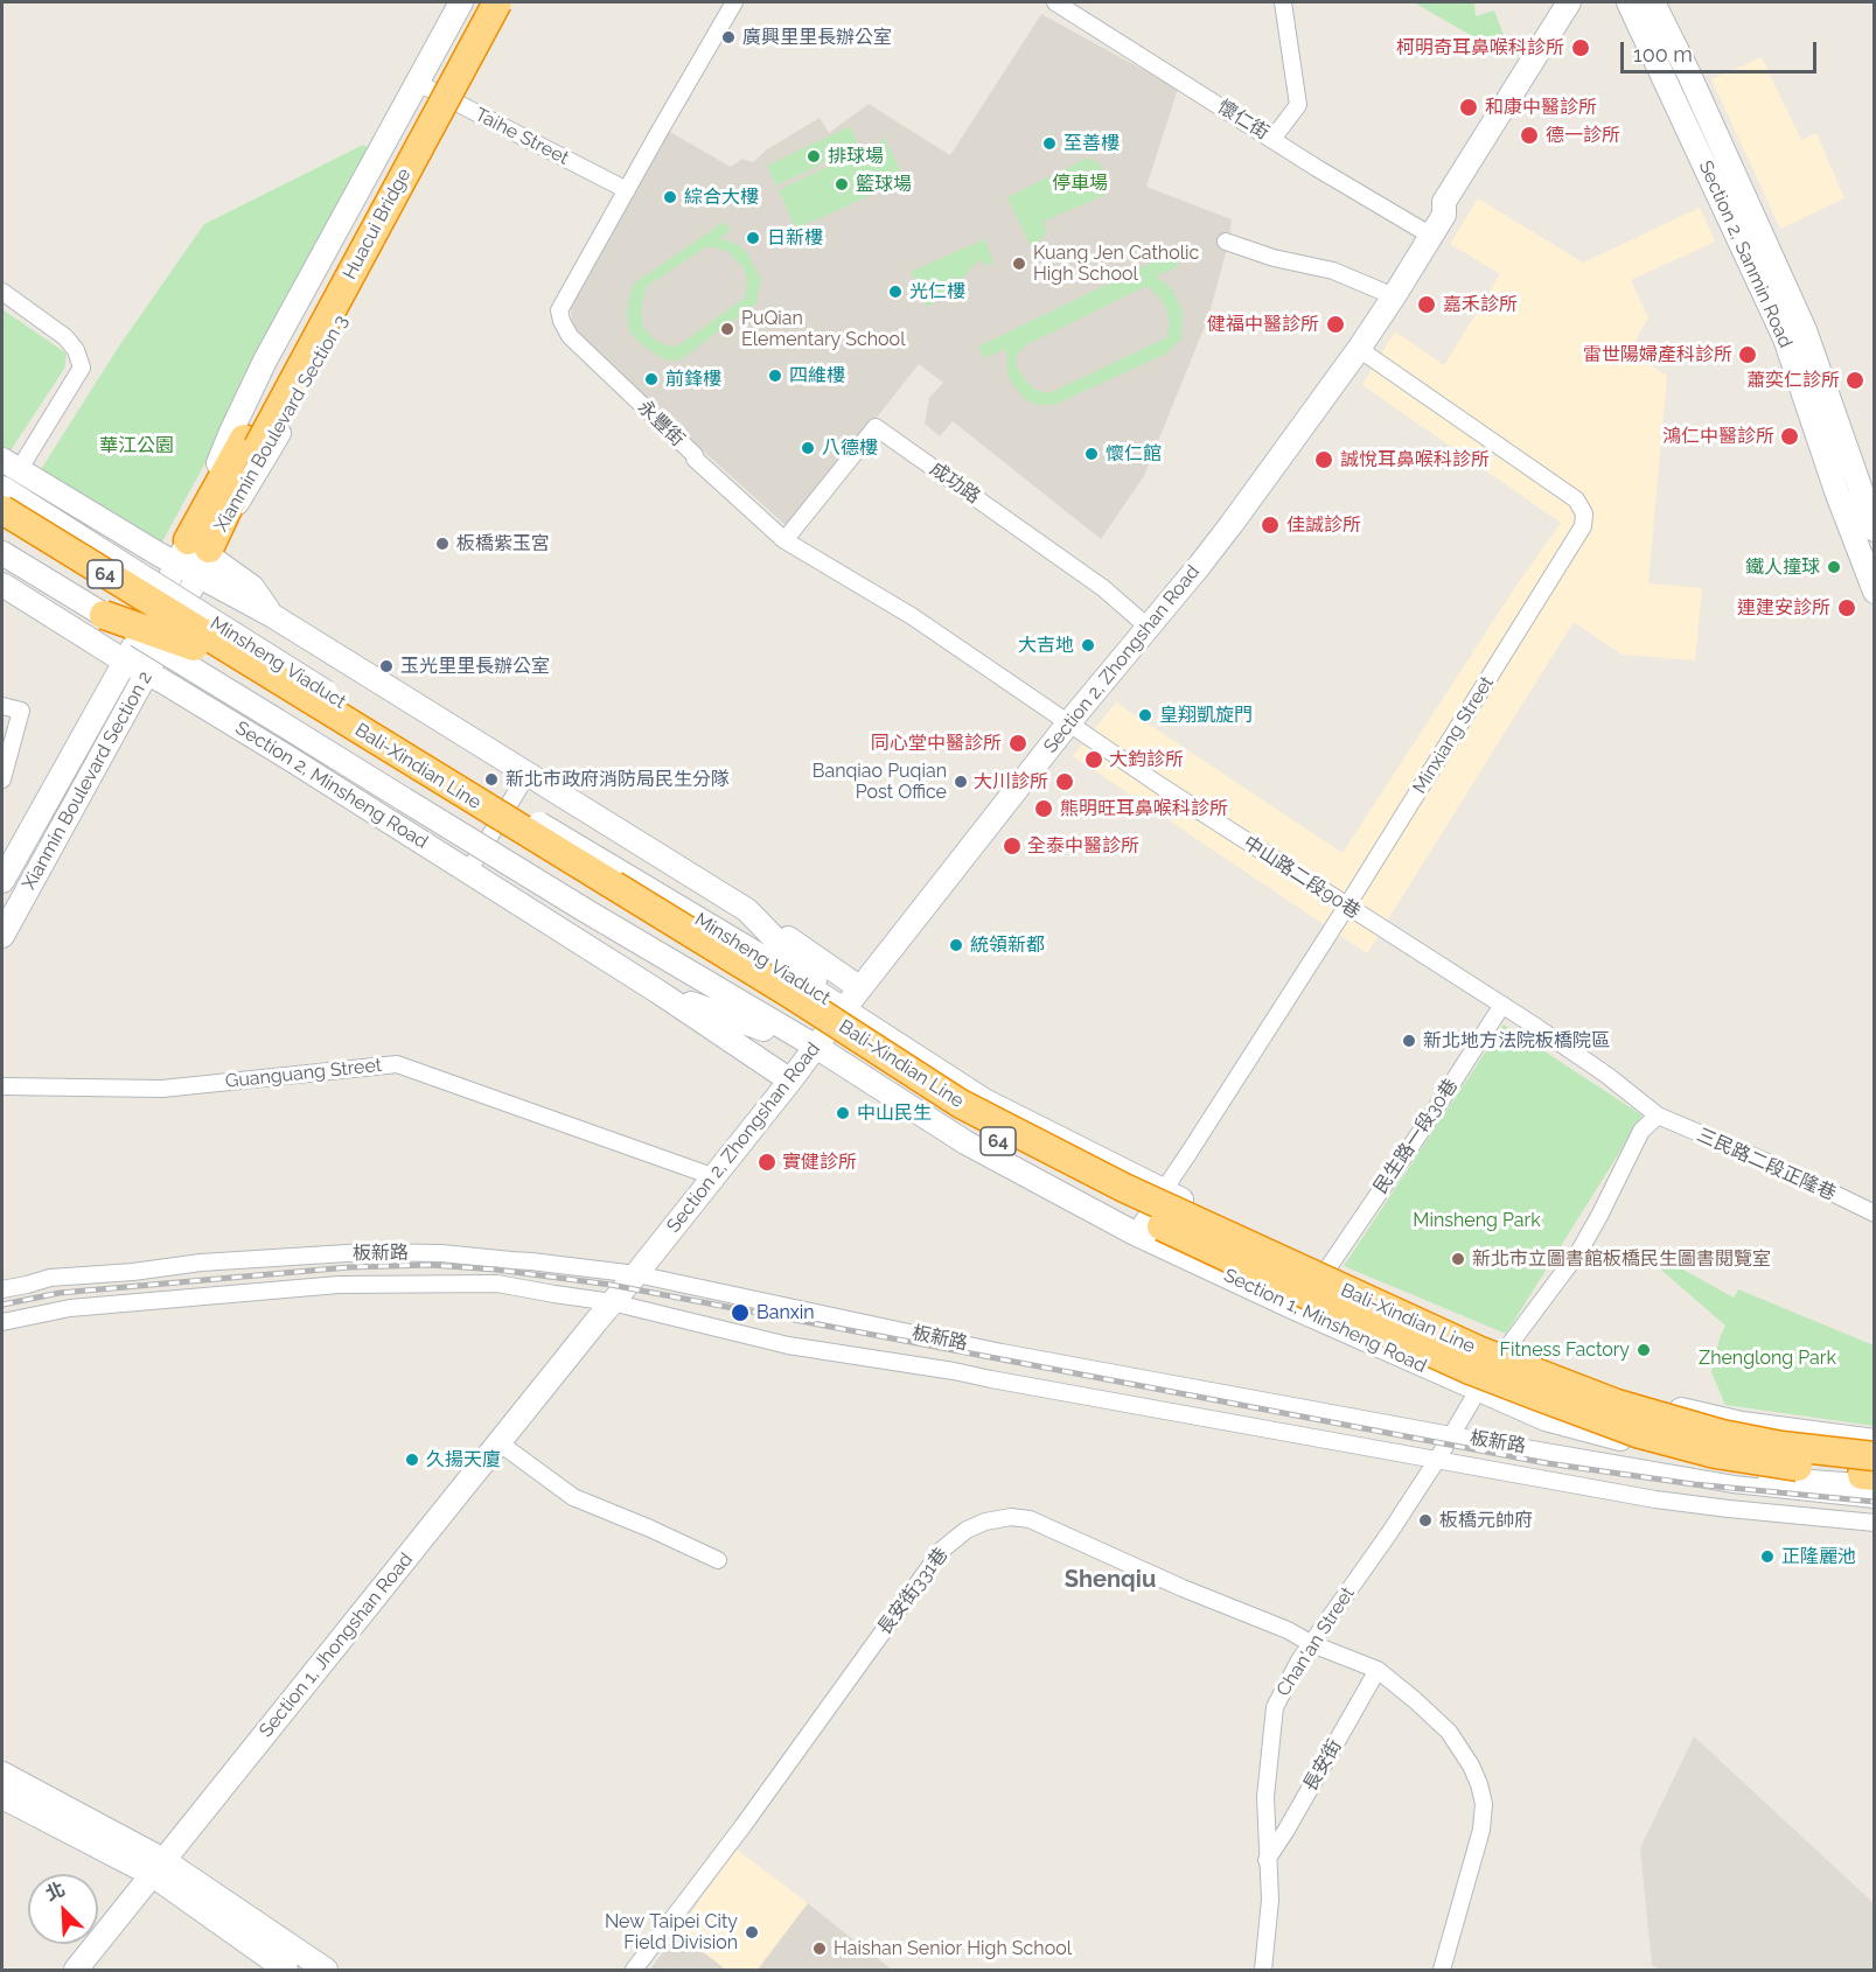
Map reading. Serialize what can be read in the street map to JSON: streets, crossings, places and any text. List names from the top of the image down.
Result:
{
  "streets": {
    "highway": ["Huacui Bridge", "64", "Bali-Xindian Line"],
    "main road": [
      "Section 2, Sanmin Road",
      "Xianmin Boulevard Section 3",
      "Section 2, Zhongshan Road",
      "Minsheng Viaduct",
      "Xianmin Boulevard Section 2",
      "Section 2, Minsheng Road",
      "Section 1, Minsheng Road",
      "Section 1, Jhongshan Road"
    ],
    "street": [
      "懷仁街",
      "Taihe Street",
      "永豐街",
      "成功路",
      "Minxiang Street",
      "中山路二段90巷",
      "Guanguang Street",
      "民生路一段30巷",
      "三民路二段正隆巷",
      "板新路",
      "長安街331巷",
      "Chan'an Street",
      "長安街"
    ]
  },
  "crossings": [
    ["懷仁街", "Section 2, Zhongshan Road"],
    ["Taihe Street", "Xianmin Boulevard Section 3"],
    ["Taihe Street", "永豐街"],
    ["Xianmin Boulevard Section 3", "Xianmin Boulevard Section 2"],
    ["永豐街", "成功路"],
    ["永豐街", "Section 2, Zhongshan Road"],
    ["永豐街", "中山路二段90巷"],
    ["成功路", "Section 2, Zhongshan Road"],
    ["Section 2, Zhongshan Road", "Minsheng Viaduct"],
    ["Section 2, Zhongshan Road", "Minxiang Street"],
    ["Section 2, Zhongshan Road", "Section 2, Minsheng Road"],
    ["Section 2, Zhongshan Road", "中山路二段90巷"],
    ["Section 2, Zhongshan Road", "Guanguang Street"],
    ["Section 2, Zhongshan Road", "板新路"],
    ["Section 2, Zhongshan Road", "Section 1, Minsheng Road"],
    ["Section 2, Zhongshan Road", "Section 1, Jhongshan Road"],
    ["Minxiang Street", "中山路二段90巷"],
    ["Minxiang Street", "Section 1, Minsheng Road"],
    ["Bali-Xindian Line", "Section 1, Minsheng Road"],
    ["Xianmin Boulevard Section 2", "Section 2, Minsheng Road"],
    ["Section 2, Minsheng Road", "Section 1, Minsheng Road"],
    ["中山路二段90巷", "民生路一段30巷"],
    ["中山路二段90巷", "三民路二段正隆巷"],
    ["民生路一段30巷", "三民路二段正隆巷"],
    ["板新路", "Section 1, Minsheng Road"],
    ["板新路", "Chan'an Street"],
    ["Section 1, Minsheng Road", "Chan'an Street"],
    ["長安街331巷", "Chan'an Street"],
    ["長安街331巷", "長安街"],
    ["Chan'an Street", "長安街"]
  ],
  "districts": ["Shenqiu"],
  "parks": [
    "停車場",
    "華江公園",
    "Minsheng Park",
    "Zhenglong Park"
  ],
  "places": [
    "廣興里里長辦公室",
    "柯明奇耳鼻喉科診所",
    "和康中醫診所",
    "德一診所",
    "至善樓",
    "排球場",
    "籃球場",
    "綜合大樓",
    "日新樓",
    "Kuang Jen Catholic High School",
    "光仁樓",
    "嘉禾診所",
    "健福中醫診所",
    "PuQian Elementary School",
    "雷世陽婦產科診所",
    "四維樓",
    "前鋒樓",
    "蕭奕仁診所",
    "鴻仁中醫診所",
    "八德樓",
    "懷仁館",
    "誠悅耳鼻喉科診所",
    "佳誠診所",
    "板橋紫玉宮",
    "鐵人撞球",
    "連建安診所",
    "大吉地",
    "玉光里里長辦公室",
    "皇翔凱旋門",
    "同心堂中醫診所",
    "大鈞診所",
    "新北市政府消防局民生分隊",
    "Banqiao Puqian Post Office",
    "大川診所",
    "熊明旺耳鼻喉科診所",
    "全泰中醫診所",
    "統領新都",
    "新北地方法院板橋院區",
    "中山民生",
    "實健診所",
    "新北市立圖書館板橋民生圖書閱覽室",
    "Banxin",
    "Fitness Factory",
    "久揚天廈",
    "板橋元帥府",
    "正隆麗池",
    "New Taipei City Field Division",
    "Haishan Senior High School"
  ],
  "scale_bar": "100 m",
  "north": "top left"
}
